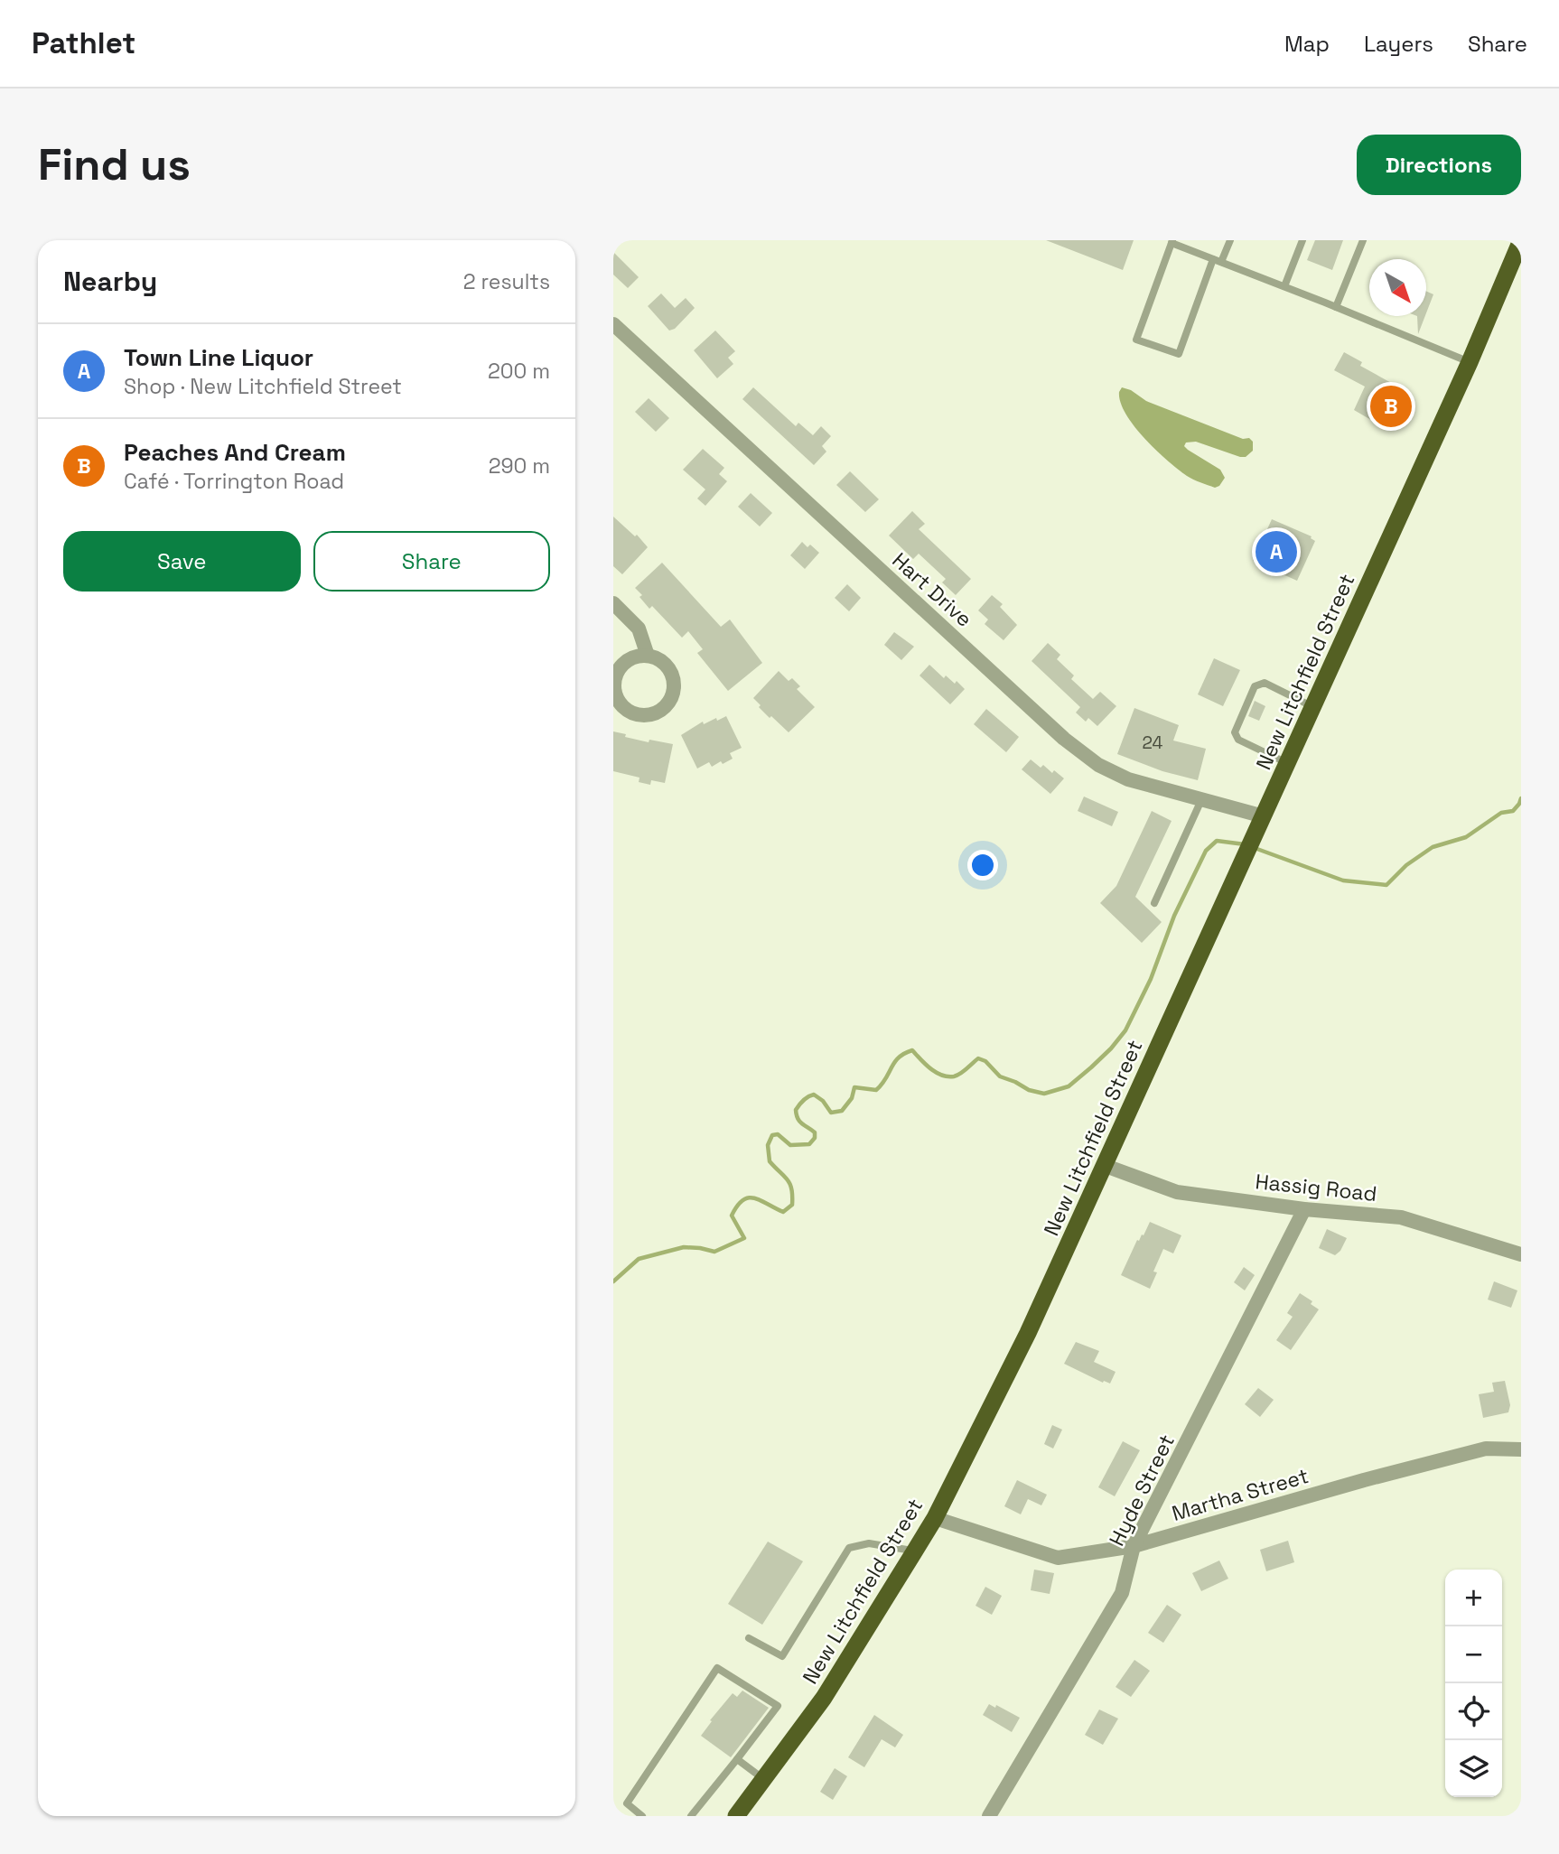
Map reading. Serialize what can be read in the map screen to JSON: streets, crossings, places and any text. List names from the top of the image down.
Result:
{
  "streets": {
    "highway": ["New Litchfield Street"],
    "street": [
      "Hart Drive",
      "Hassig Road",
      "Hyde Street",
      "Martha Street"
    ]
  },
  "crossings": [
    ["Hart Drive", "New Litchfield Street"],
    ["New Litchfield Street", "Hassig Road"],
    ["New Litchfield Street", "Martha Street"],
    ["Hassig Road", "Hyde Street"],
    ["Hyde Street", "Martha Street"]
  ],
  "house_numbers": ["24"],
  "north": "bottom right",
  "page": {
    "header": "Pathlet",
    "nav": ["Map", "Layers", "Share"],
    "buttons": [
      "Directions",
      ["Save", "Share"]
    ],
    "title": "Find us",
    "heading": ["Nearby", "2 results"],
    "list": [
      {
        "mark": "A",
        "name": "Town Line Liquor",
        "note": "Shop · New Litchfield Street",
        "value": "200 m"
      },
      {
        "mark": "B",
        "name": "Peaches And Cream",
        "note": "Café · Torrington Road",
        "value": "290 m"
      }
    ],
    "pins": ["B", "A"],
    "map_buttons": ["+", "−"]
  }
}
